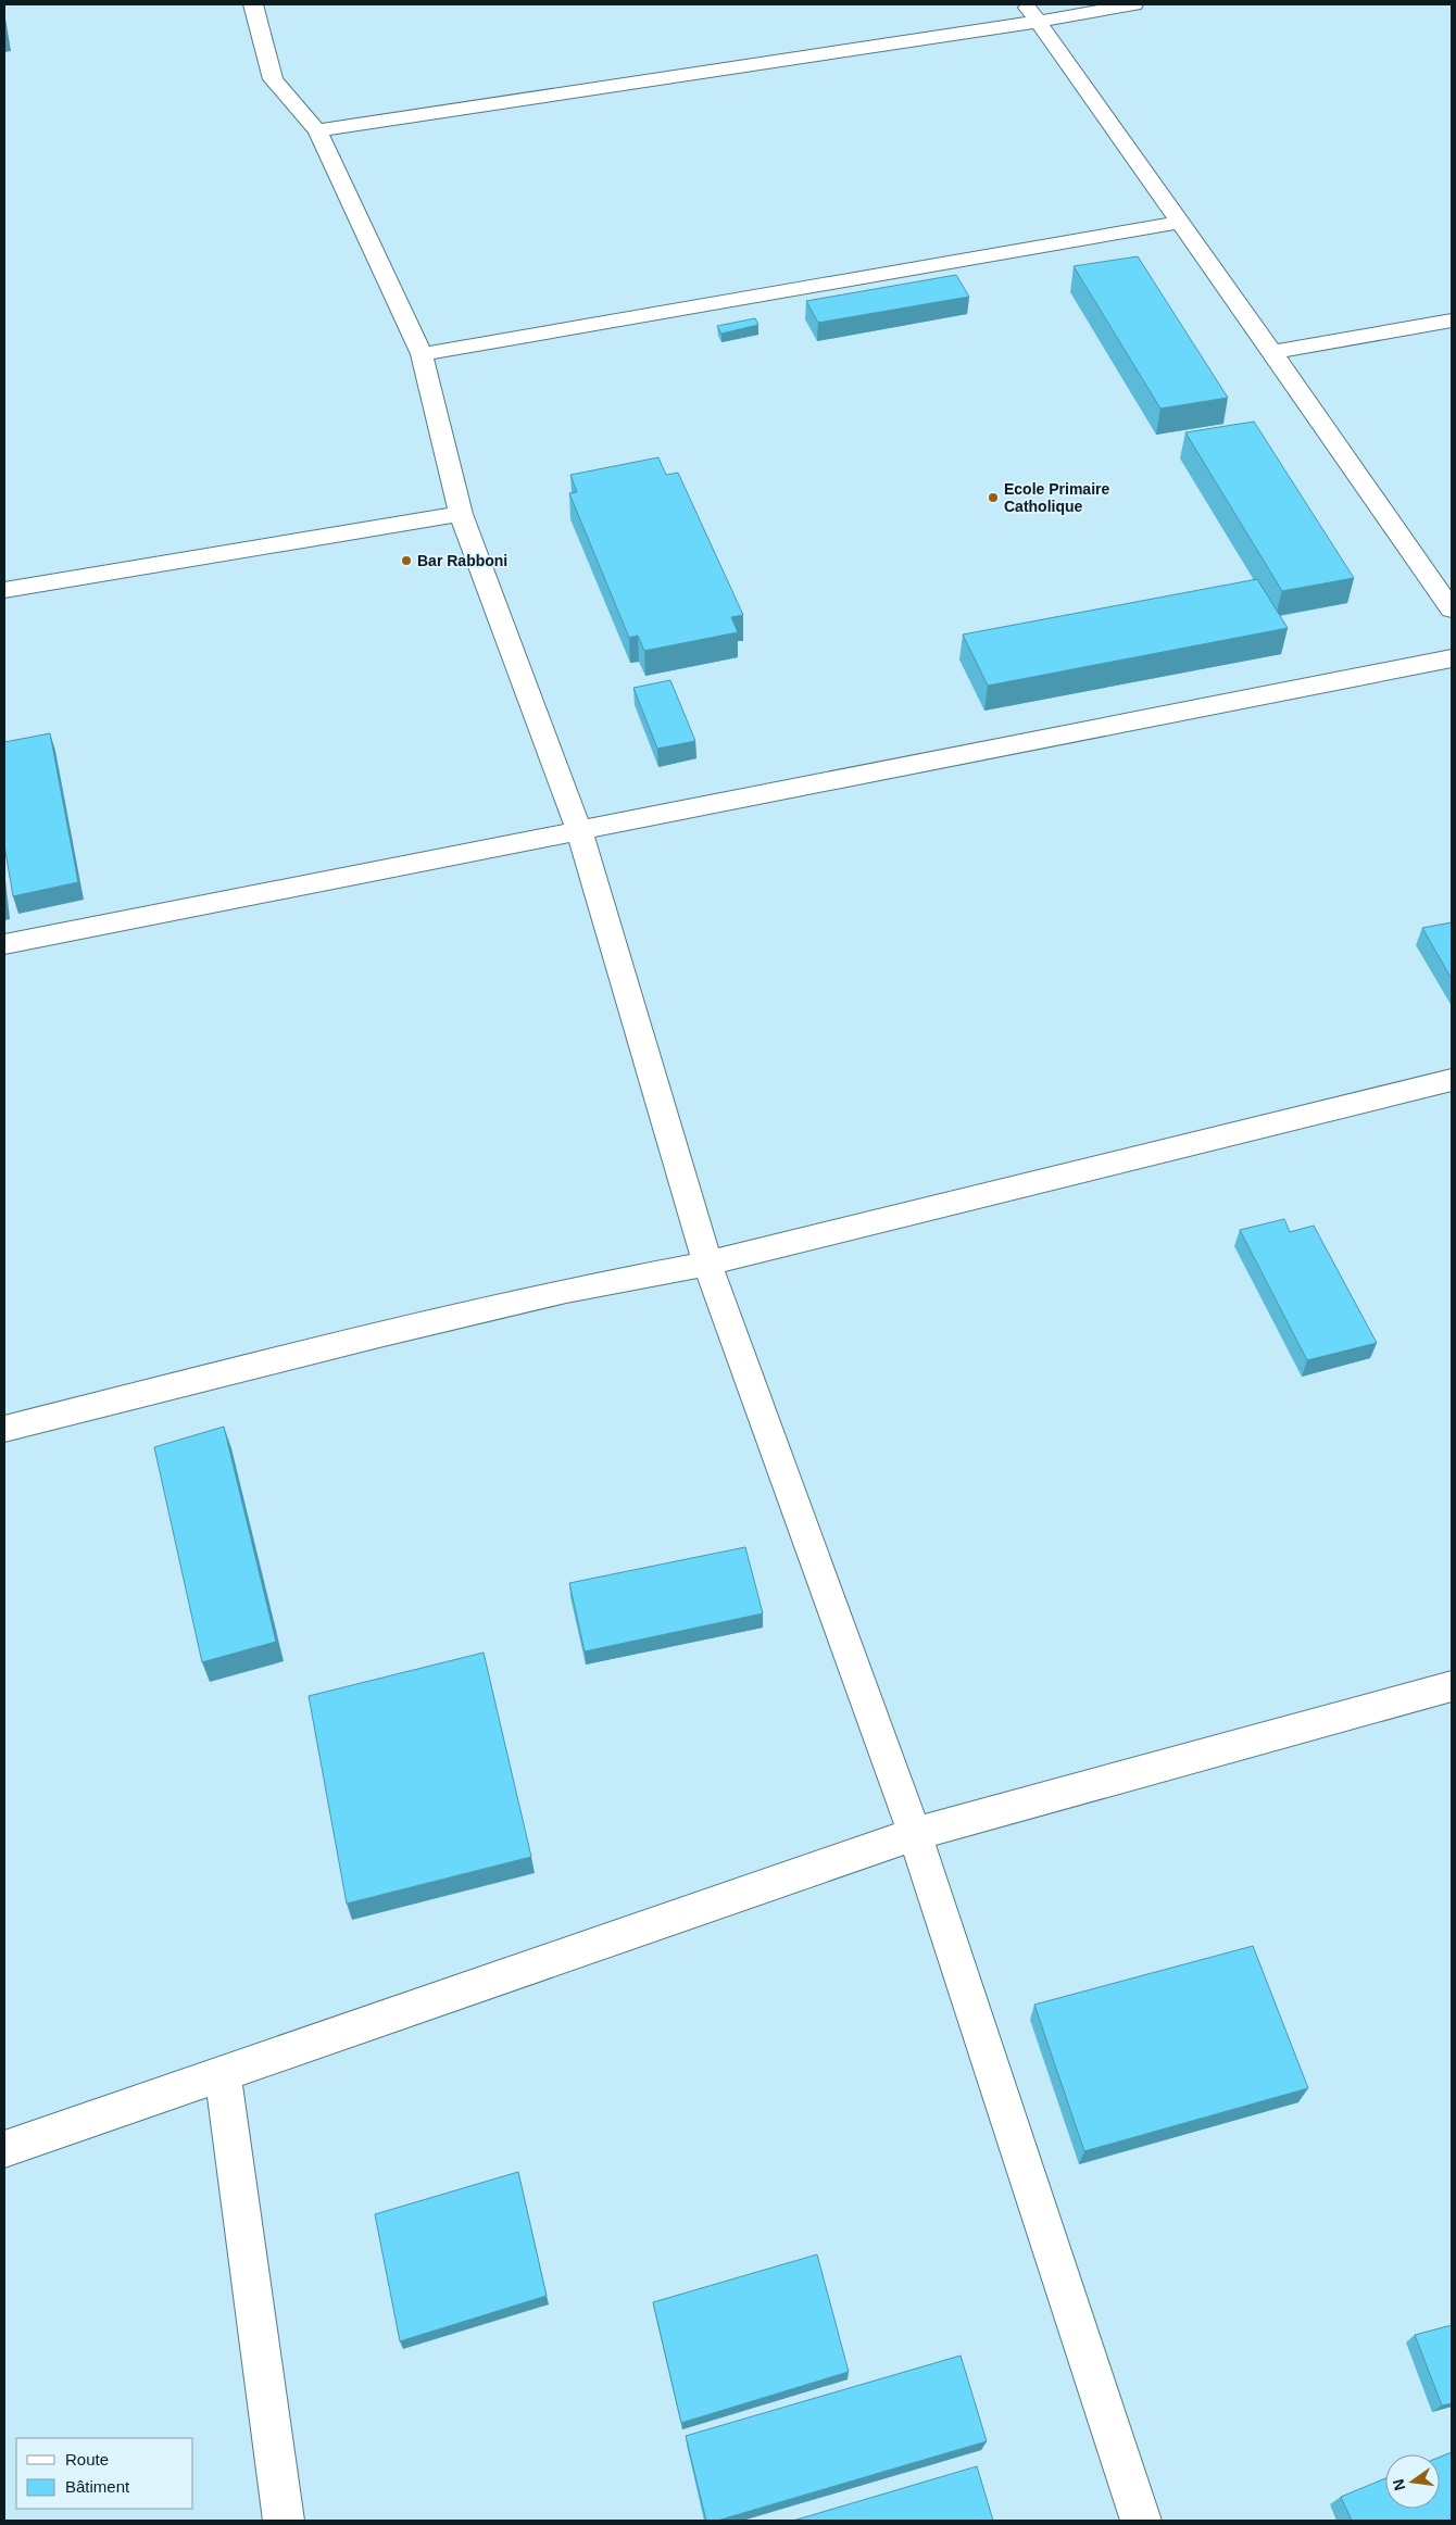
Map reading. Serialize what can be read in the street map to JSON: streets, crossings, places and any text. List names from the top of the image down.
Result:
{
  "places": ["Ecole Primaire Catholique", "Bar Rabboni"],
  "legend": ["Route", "Bâtiment"],
  "north": "left"
}
